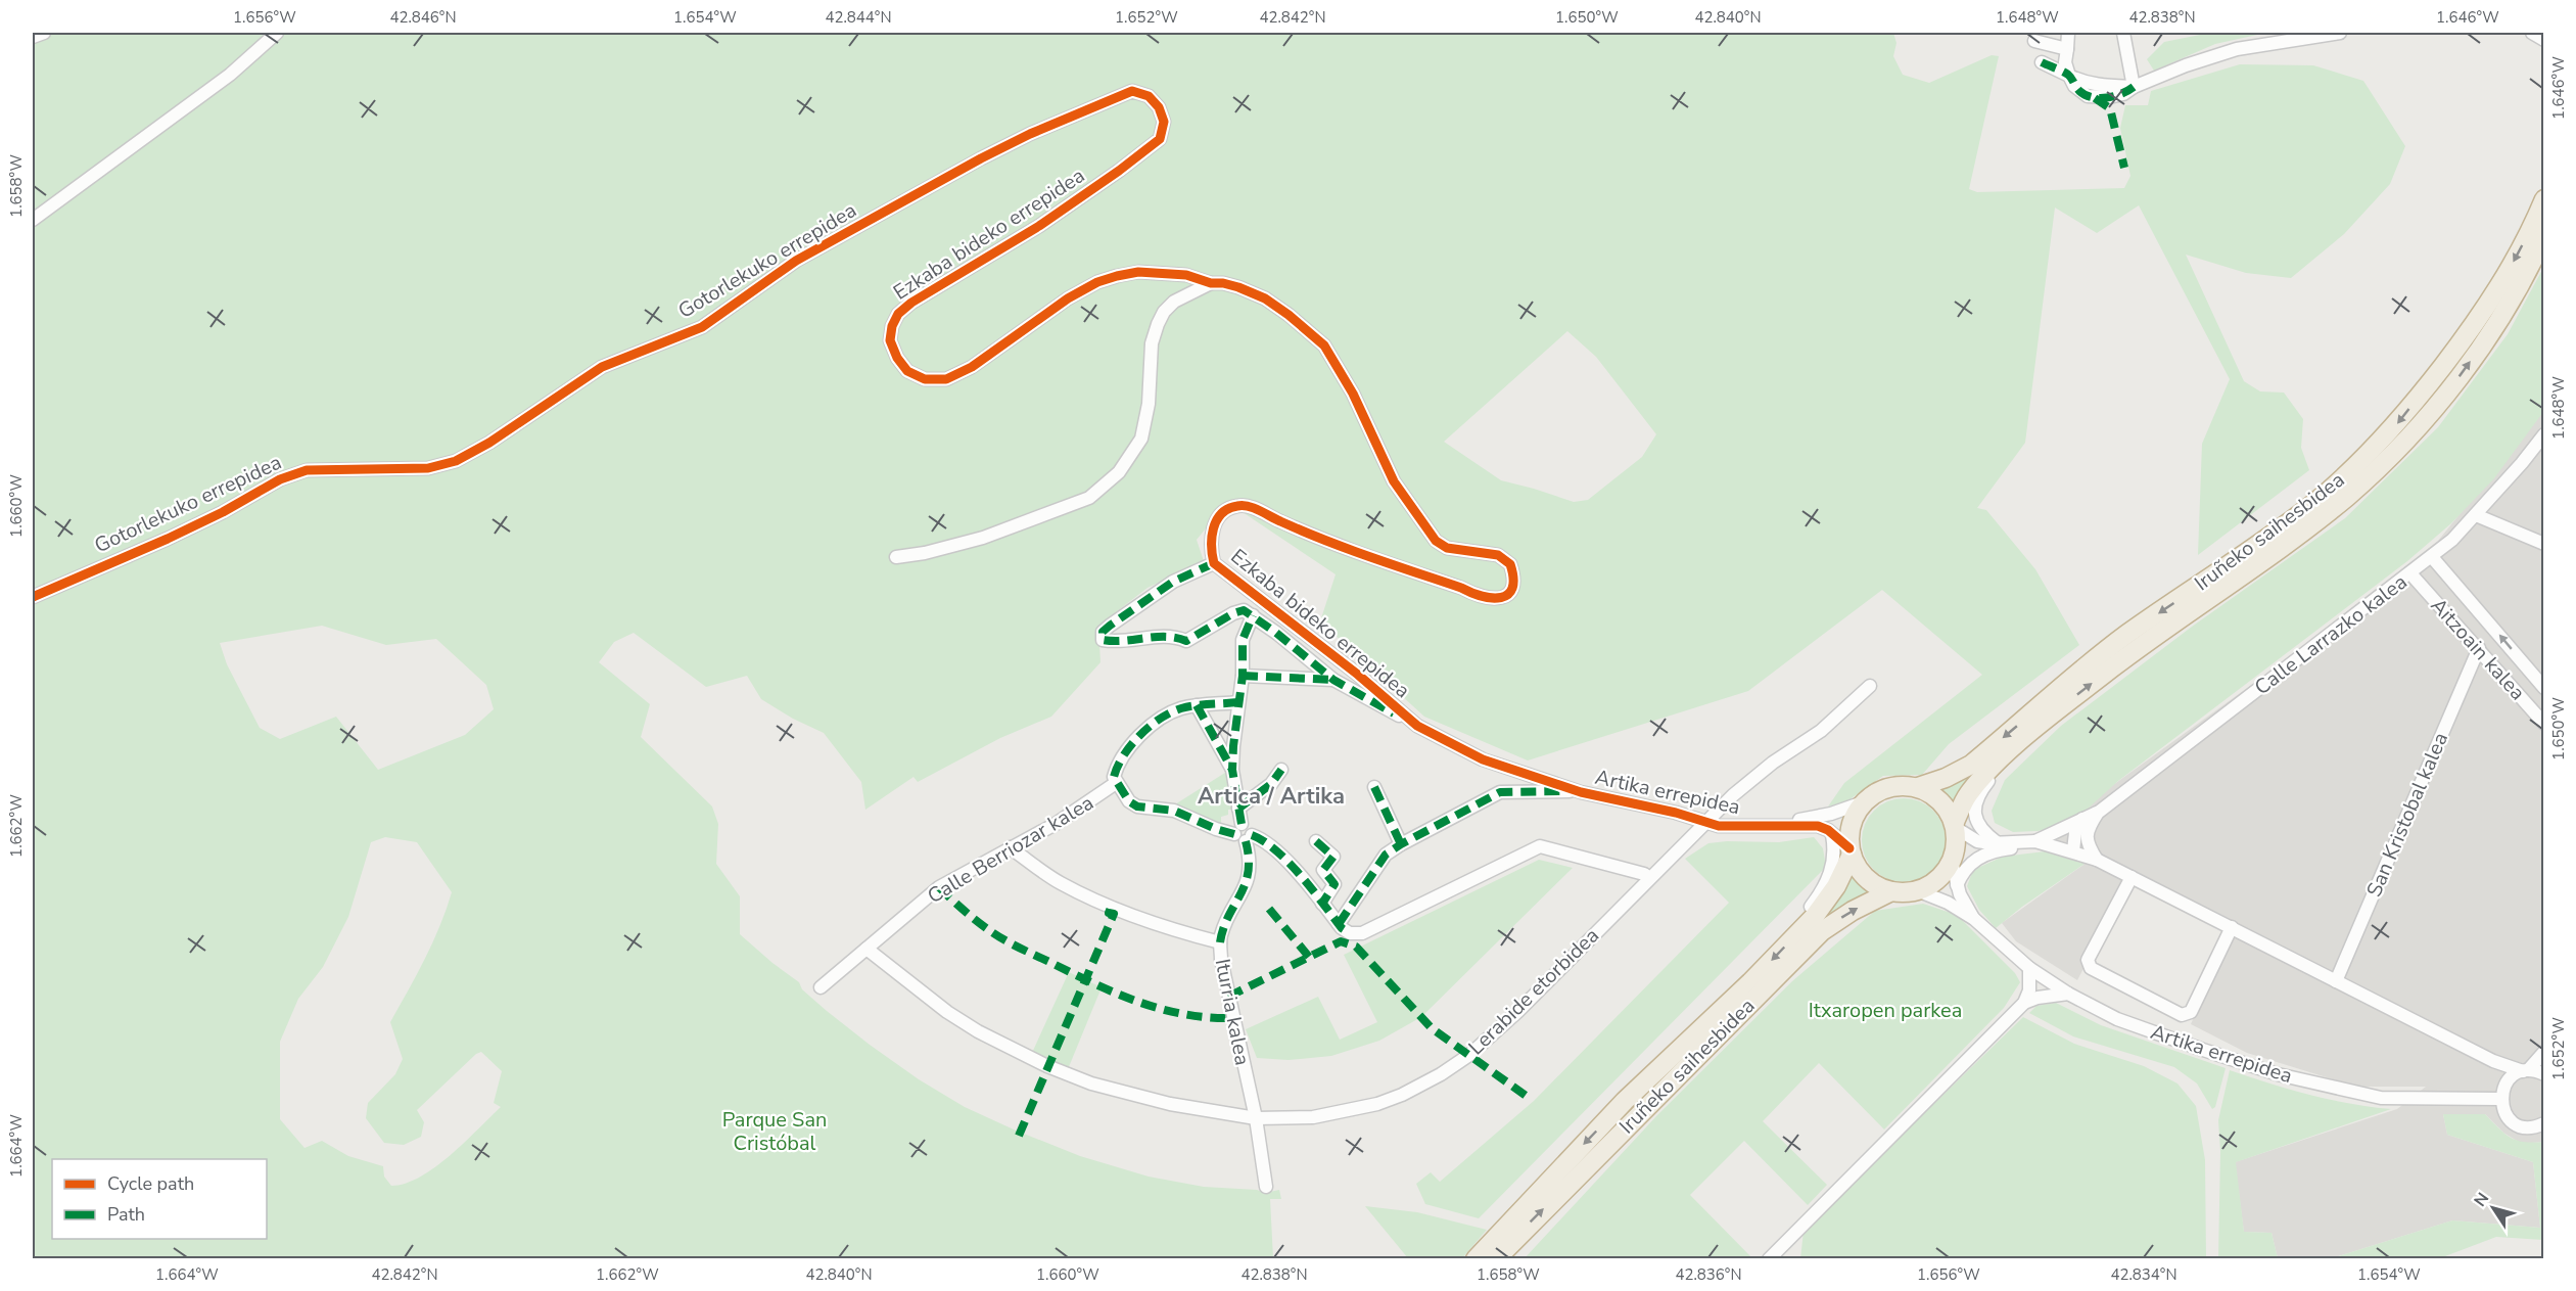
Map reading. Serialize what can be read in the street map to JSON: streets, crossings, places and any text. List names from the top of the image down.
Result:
{
  "streets": {
    "highway": ["Iruñeko saihesbidea"],
    "street": [
      "Ezkaba bideko errepidea",
      "Gotorlekuko errepidea",
      "Calle Larrazko kalea",
      "Aitzoain kalea",
      "Artika errepidea",
      "San Kristobal kalea",
      "Calle Berriozar kalea",
      "Lerabide etorbidea",
      "Iturria kalea"
    ]
  },
  "crossings": [
    ["Ezkaba bideko errepidea", "Gotorlekuko errepidea"],
    ["Ezkaba bideko errepidea", "Artika errepidea"],
    ["Iruñeko saihesbidea", "Artika errepidea"],
    ["Calle Larrazko kalea", "Aitzoain kalea"],
    ["Aitzoain kalea", "San Kristobal kalea"],
    ["Artika errepidea", "Lerabide etorbidea"],
    ["Calle Berriozar kalea", "Lerabide etorbidea"],
    ["Lerabide etorbidea", "Iturria kalea"]
  ],
  "districts": ["Artica / Artika"],
  "parks": ["Itxaropen parkea", "Parque San Cristóbal"],
  "legend": ["Cycle path", "Path"],
  "north": "top left",
  "coordinates": [
    "1.656°W",
    "42.846°N",
    "1.654°W",
    "42.844°N",
    "1.652°W",
    "42.842°N",
    "1.650°W",
    "42.840°N",
    "1.648°W",
    "42.838°N",
    "1.646°W",
    "1.658°W",
    "1.660°W",
    "1.662°W",
    "1.664°W",
    "42.836°N",
    "42.834°N"
  ]
}
